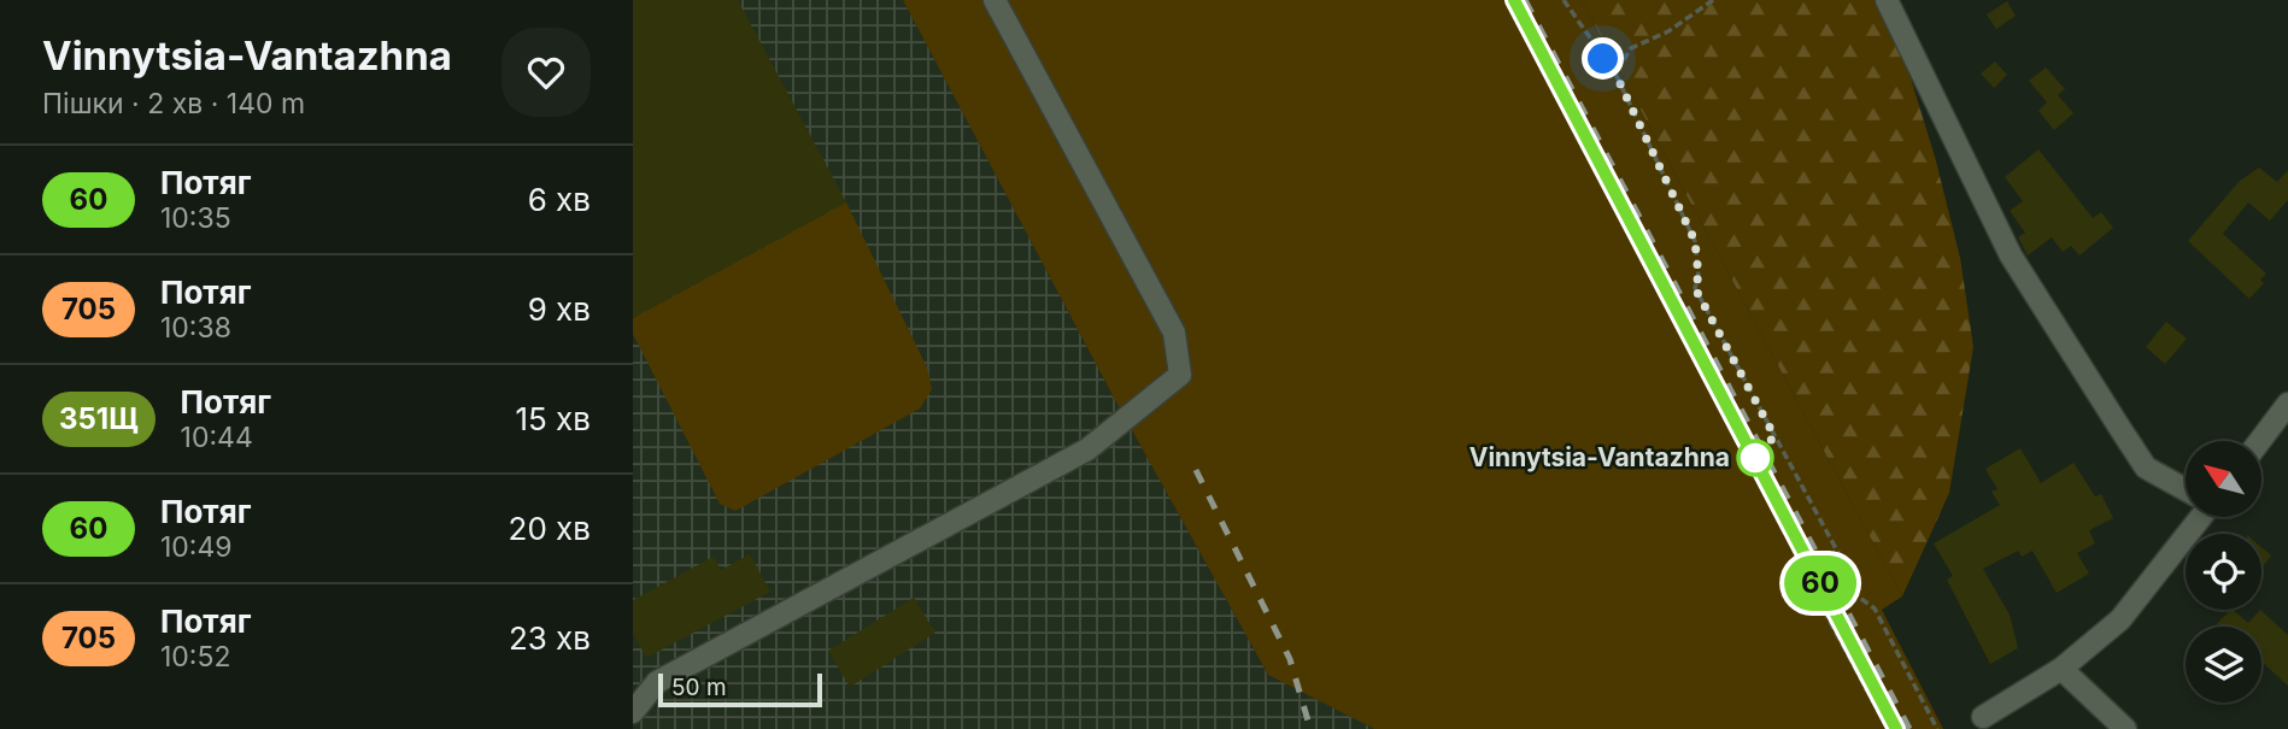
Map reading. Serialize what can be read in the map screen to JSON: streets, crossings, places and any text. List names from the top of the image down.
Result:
{
  "places": ["Vinnytsia-Vantazhna"],
  "scale_bar": "50 m",
  "north": "top left",
  "page": {
    "heading": ["Vinnytsia-Vantazhna", "Пішки · 2 хв · 140 m"],
    "on_map": "60",
    "list": [
      {
        "mark": "60",
        "name": "Потяг",
        "note": "10:35",
        "value": "6 хв"
      },
      {
        "mark": "705",
        "name": "Потяг",
        "note": "10:38",
        "value": "9 хв"
      },
      {
        "mark": "351Щ",
        "name": "Потяг",
        "note": "10:44",
        "value": "15 хв"
      },
      {
        "mark": "60",
        "name": "Потяг",
        "note": "10:49",
        "value": "20 хв"
      },
      {
        "mark": "705",
        "name": "Потяг",
        "note": "10:52",
        "value": "23 хв"
      }
    ],
    "scale": "50 m"
  }
}
